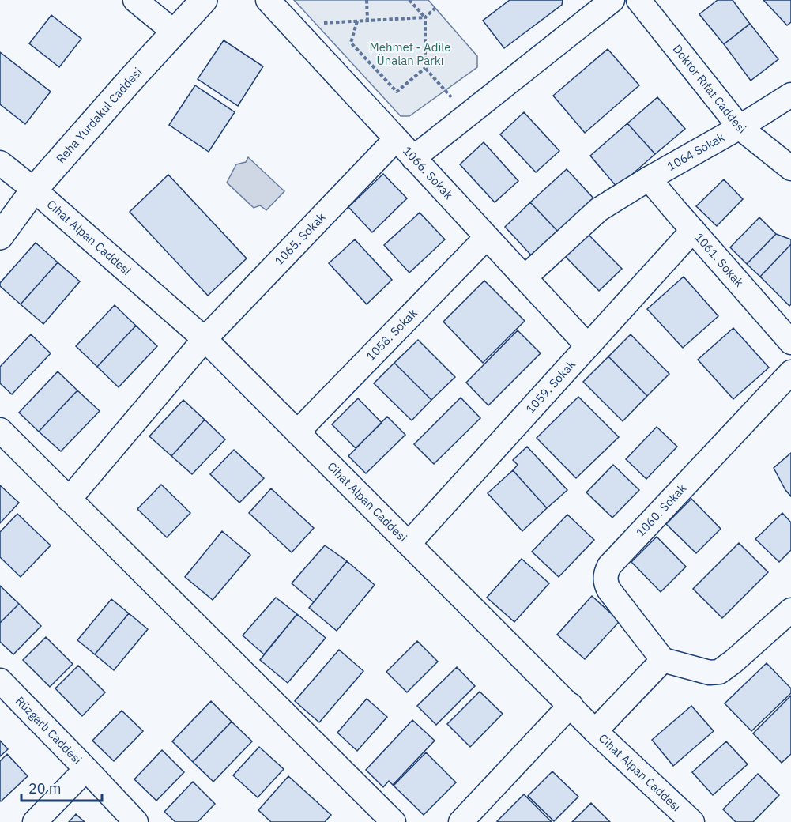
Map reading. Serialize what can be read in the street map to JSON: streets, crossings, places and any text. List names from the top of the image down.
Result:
{
  "streets": {
    "street": [
      "Doktor Rıfat Caddesi",
      "Reha Yurdakul Caddesi",
      "1064 Sokak",
      "1066. Sokak",
      "Cihat Alpan Caddesi",
      "1065. Sokak",
      "1061. Sokak",
      "1058. Sokak",
      "1059. Sokak",
      "1060. Sokak",
      "Rüzgarlı Caddesi"
    ]
  },
  "crossings": [
    ["Doktor Rıfat Caddesi", "1064 Sokak"],
    ["Reha Yurdakul Caddesi", "Cihat Alpan Caddesi"],
    ["1064 Sokak", "1066. Sokak"],
    ["1064 Sokak", "1061. Sokak"],
    ["1066. Sokak", "1065. Sokak"],
    ["1066. Sokak", "1058. Sokak"],
    ["1066. Sokak", "1059. Sokak"],
    ["Cihat Alpan Caddesi", "1065. Sokak"],
    ["Cihat Alpan Caddesi", "1058. Sokak"],
    ["Cihat Alpan Caddesi", "1059. Sokak"],
    ["1061. Sokak", "1059. Sokak"]
  ],
  "parks": ["Mehmet - Adile Ünalan Parkı"],
  "scale_bar": "20 m"
}
